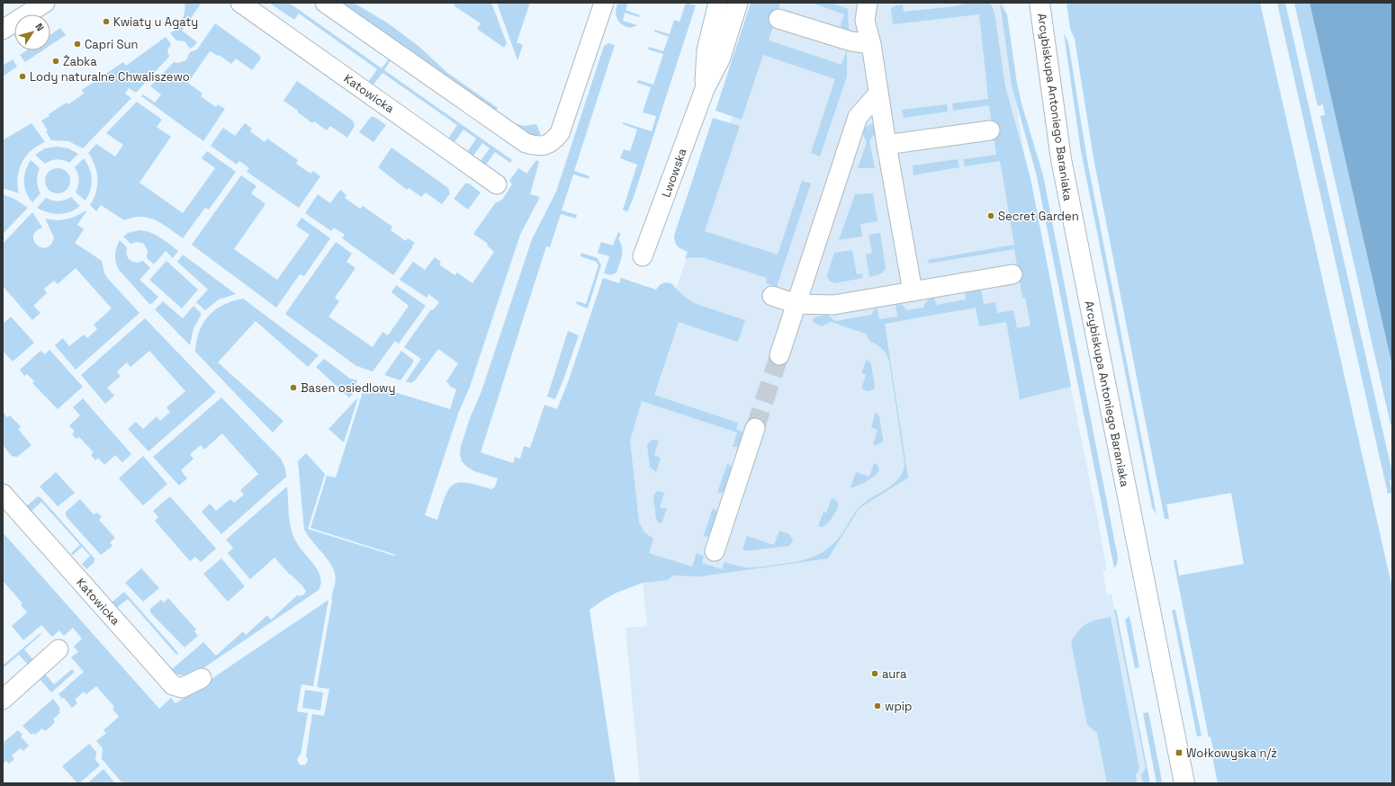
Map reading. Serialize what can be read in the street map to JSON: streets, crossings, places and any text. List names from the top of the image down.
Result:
{
  "streets": {
    "street": ["Katowicka", "Arcybiskupa Antoniego Baraniaka", "Lwowska"]
  },
  "places": {
    "other": [
      "Kwiaty u Agaty",
      "Capri Sun",
      "Żabka",
      "Lody naturalne Chwaliszewo",
      "Secret Garden",
      "Basen osiedlowy",
      "aura",
      "wpip"
    ],
    "transit": ["Wołkowyska n/ż"]
  },
  "north": "top right"
}
